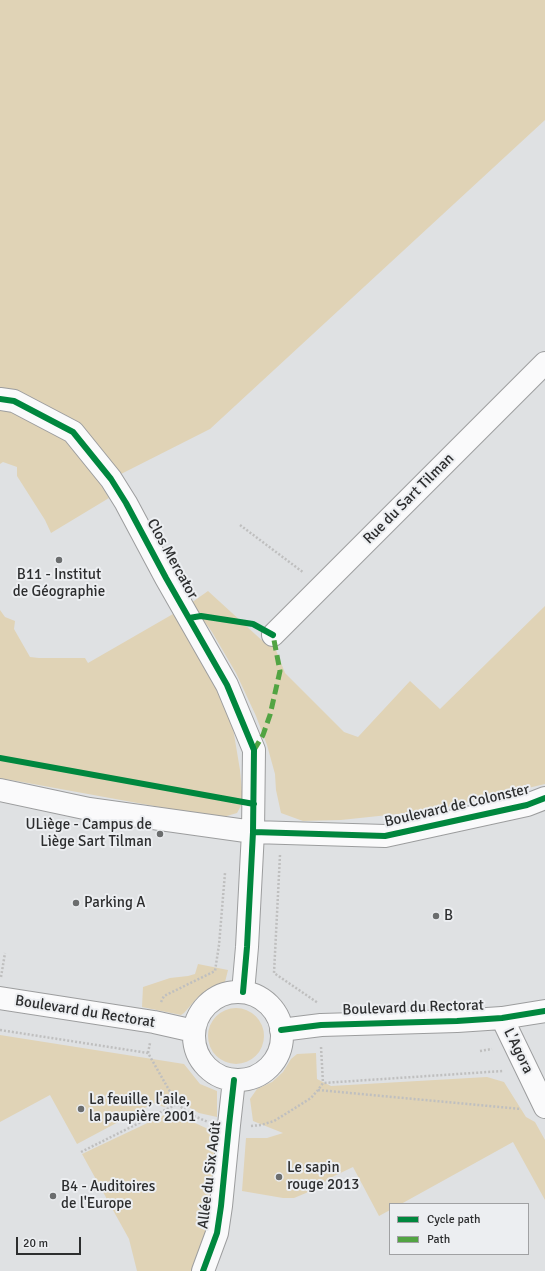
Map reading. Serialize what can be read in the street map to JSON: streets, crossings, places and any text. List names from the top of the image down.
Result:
{
  "streets": {
    "street": [
      "Rue du Sart Tilman",
      "Clos Mercator",
      "Boulevard de Colonster",
      "Boulevard du Rectorat",
      "L'Agora",
      "Allée du Six Août"
    ]
  },
  "crossings": [
    ["Clos Mercator", "Boulevard de Colonster"],
    ["Boulevard du Rectorat", "L'Agora"],
    ["Boulevard du Rectorat", "Allée du Six Août"]
  ],
  "places": [
    "B11 - Institut de Géographie",
    "ULiège - Campus de Liège Sart Tilman",
    "Parking A",
    "B",
    "La feuille, l'aile, la paupière 2001",
    "Le sapin rouge 2013",
    "B4 - Auditoires de l'Europe"
  ],
  "legend": ["Cycle path", "Path"],
  "scale_bar": "20 m"
}
